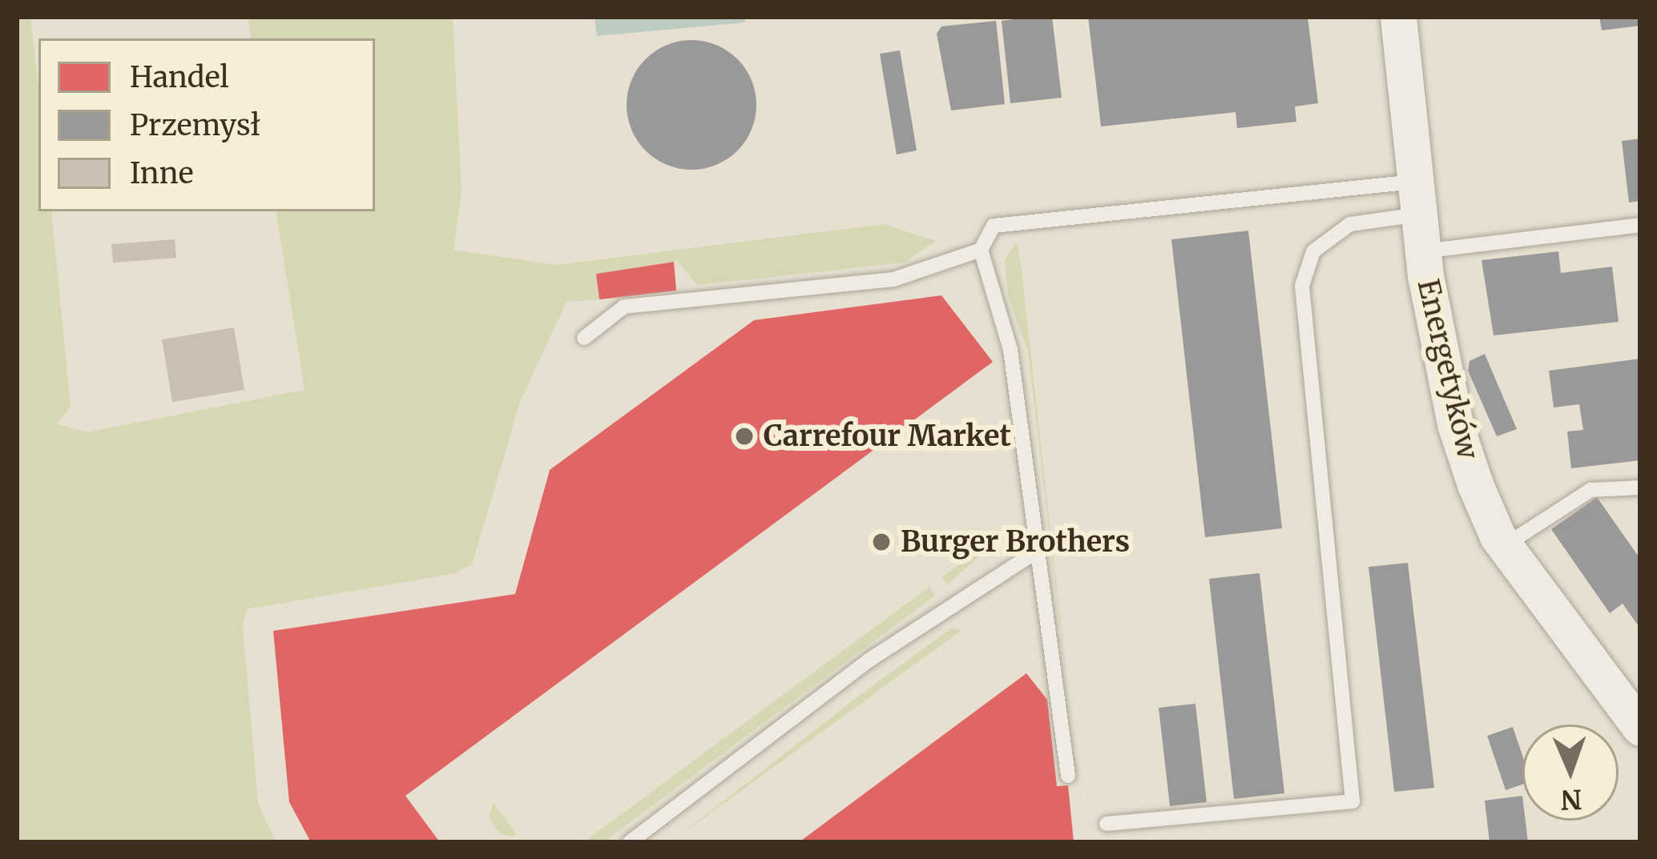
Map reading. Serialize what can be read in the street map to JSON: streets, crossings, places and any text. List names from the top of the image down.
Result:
{
  "streets": {
    "street": ["Energetyków"]
  },
  "places": ["Carrefour Market", "Burger Brothers"],
  "legend": ["Handel", "Przemysł", "Inne"],
  "north": "bottom"
}
